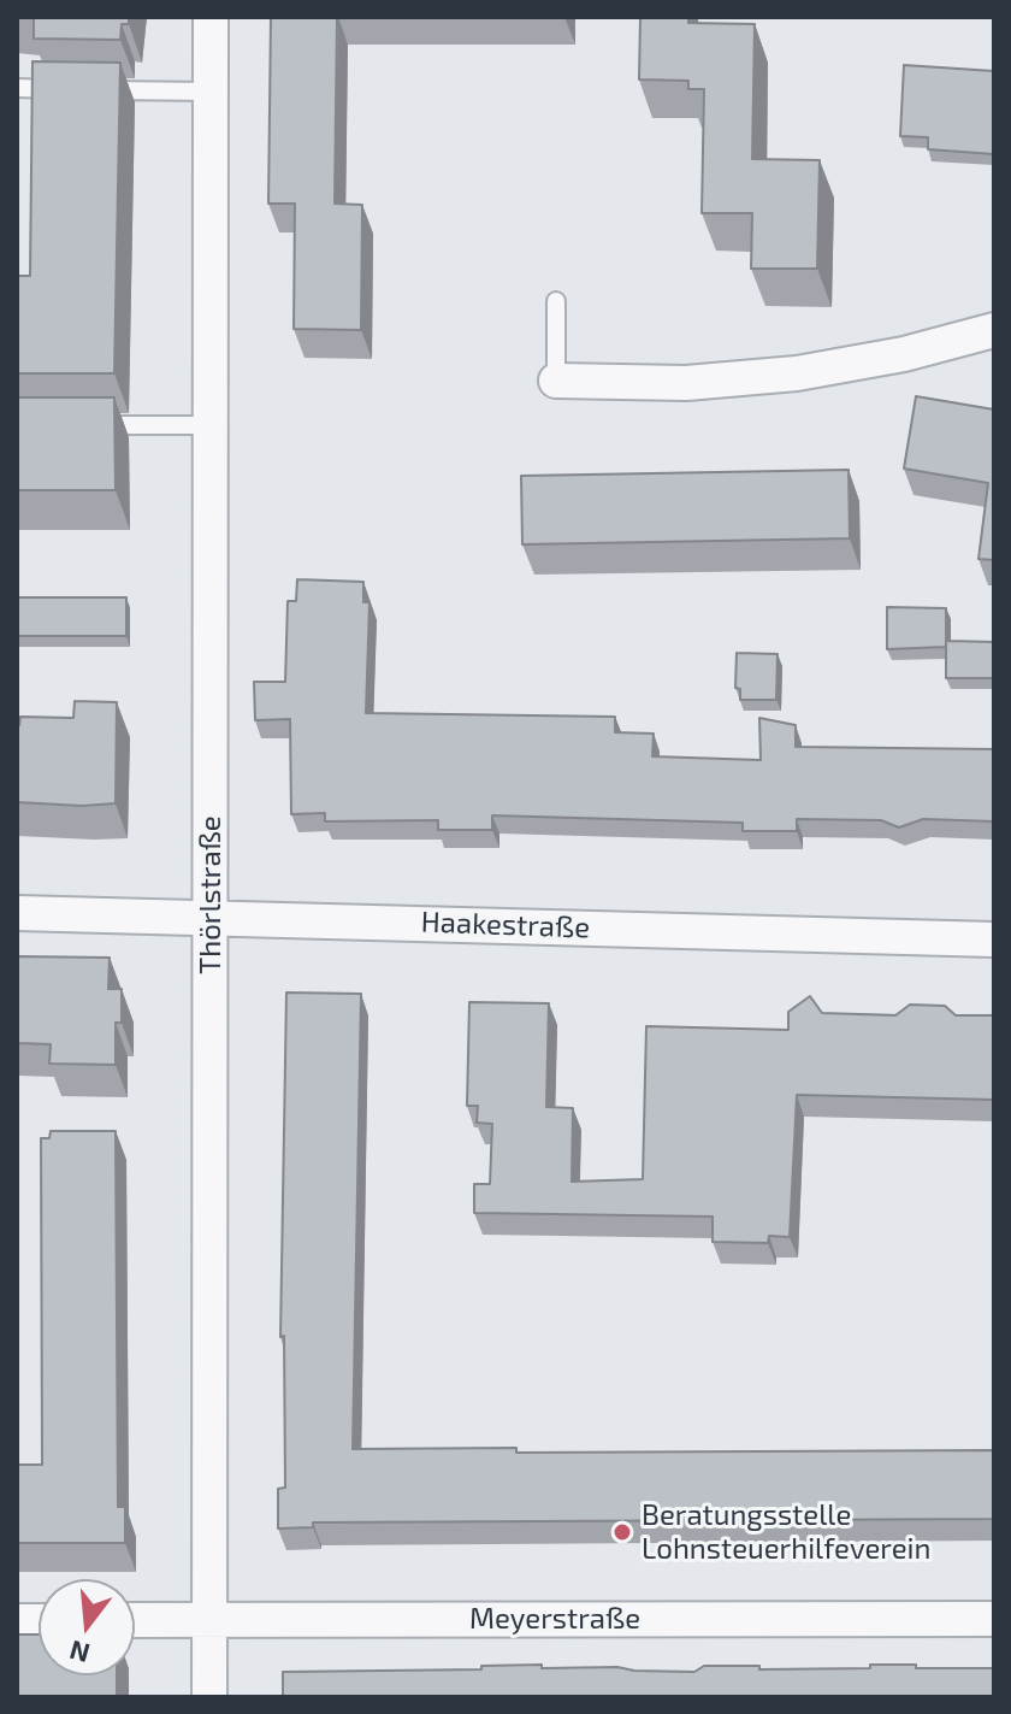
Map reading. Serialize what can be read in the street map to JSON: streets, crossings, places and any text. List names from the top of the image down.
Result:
{
  "streets": {
    "street": ["Thörlstraße", "Haakestraße", "Meyerstraße"]
  },
  "crossings": [
    ["Thörlstraße", "Haakestraße"],
    ["Thörlstraße", "Meyerstraße"]
  ],
  "places": ["Beratungsstelle Lohnsteuerhilfeverein"],
  "north": "bottom"
}
